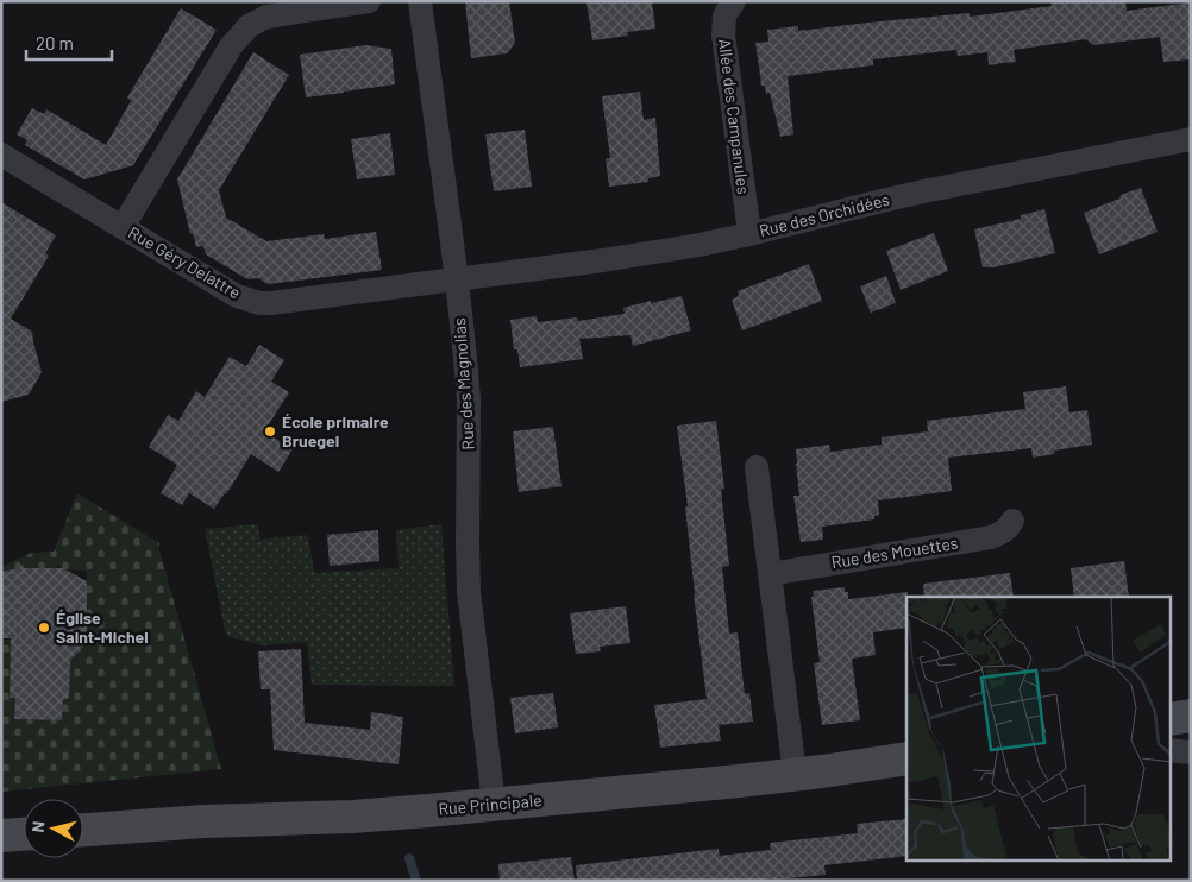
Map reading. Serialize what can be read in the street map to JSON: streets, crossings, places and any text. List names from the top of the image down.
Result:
{
  "streets": {
    "street": [
      "Allée des Campanules",
      "Rue des Orchidées",
      "Rue Géry Delattre",
      "Rue des Magnolias",
      "Rue des Mouettes",
      "Rue Principale"
    ]
  },
  "crossings": [
    ["Allée des Campanules", "Rue des Orchidées"],
    ["Rue des Orchidées", "Rue Géry Delattre"],
    ["Rue des Orchidées", "Rue des Magnolias"],
    ["Rue Géry Delattre", "Rue des Magnolias"],
    ["Rue des Magnolias", "Rue Principale"]
  ],
  "places": ["École primaire Bruegel", "Église Saint-Michel"],
  "scale_bar": "20 m",
  "north": "left"
}
